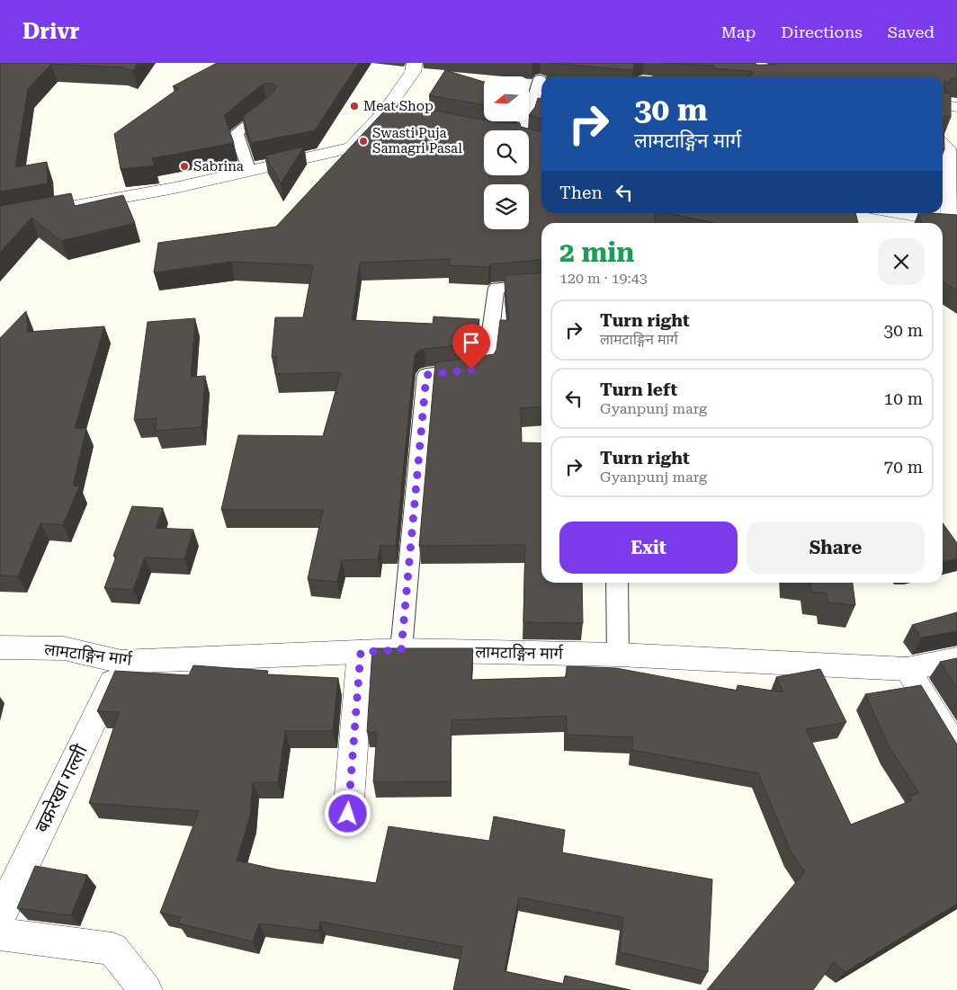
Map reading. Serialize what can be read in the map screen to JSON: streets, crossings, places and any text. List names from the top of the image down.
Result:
{
  "streets": {
    "street": ["लामटाङ्गिन मार्ग", "बक्ररेखा गल्ली"]
  },
  "crossings": [
    ["लामटाङ्गिन मार्ग", "बक्ररेखा गल्ली"]
  ],
  "places": ["Meat Shop", "Swasti Puja Samagri Pasal", "Sabrina"],
  "north": "left",
  "page": {
    "header": "Drivr",
    "nav": ["Map", "Directions", "Saved"],
    "turn": ["30 m", "लामटाङ्गिन मार्ग"],
    "then": "Then",
    "heading": ["2 min", "120 m · 19:43"],
    "list": [
      {
        "name": "Turn right",
        "note": "लामटाङ्गिन मार्ग",
        "value": "30 m"
      },
      {
        "name": "Turn left",
        "note": "Gyanpunj marg",
        "value": "10 m"
      },
      {
        "name": "Turn right",
        "note": "Gyanpunj marg",
        "value": "70 m"
      }
    ],
    "buttons": ["Exit", "Share"]
  }
}
